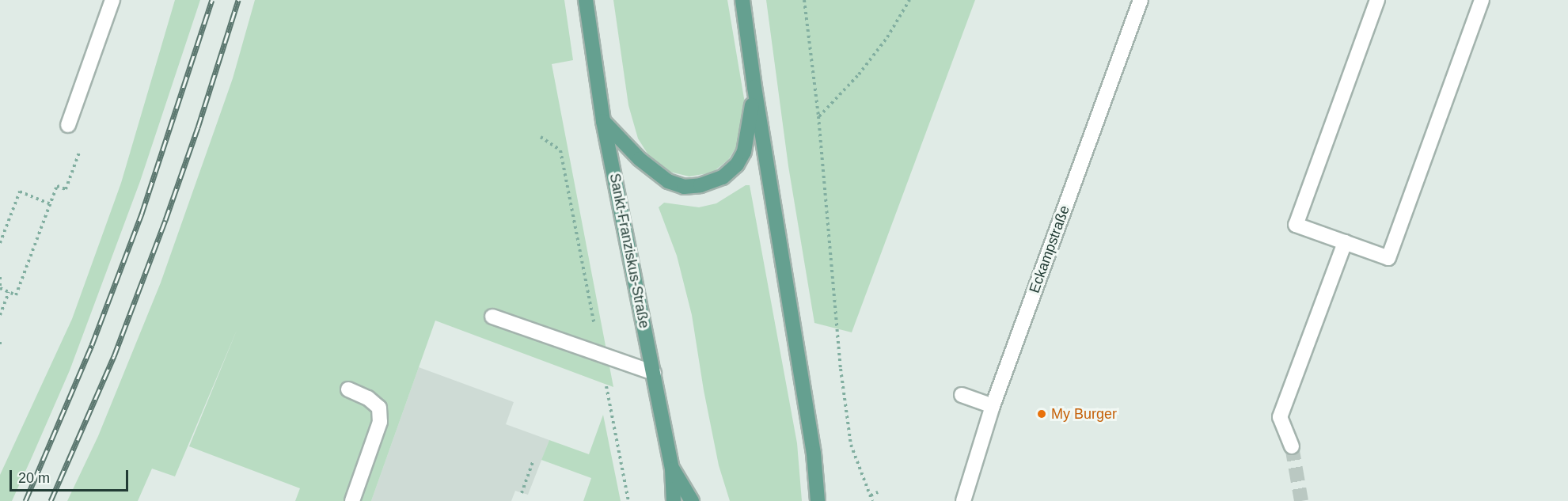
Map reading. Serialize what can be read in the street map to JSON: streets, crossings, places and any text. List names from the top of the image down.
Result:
{
  "streets": {
    "main road": ["Sankt-Franziskus-Straße"],
    "street": ["Eckampstraße"]
  },
  "places": ["My Burger"],
  "scale_bar": "20 m"
}
